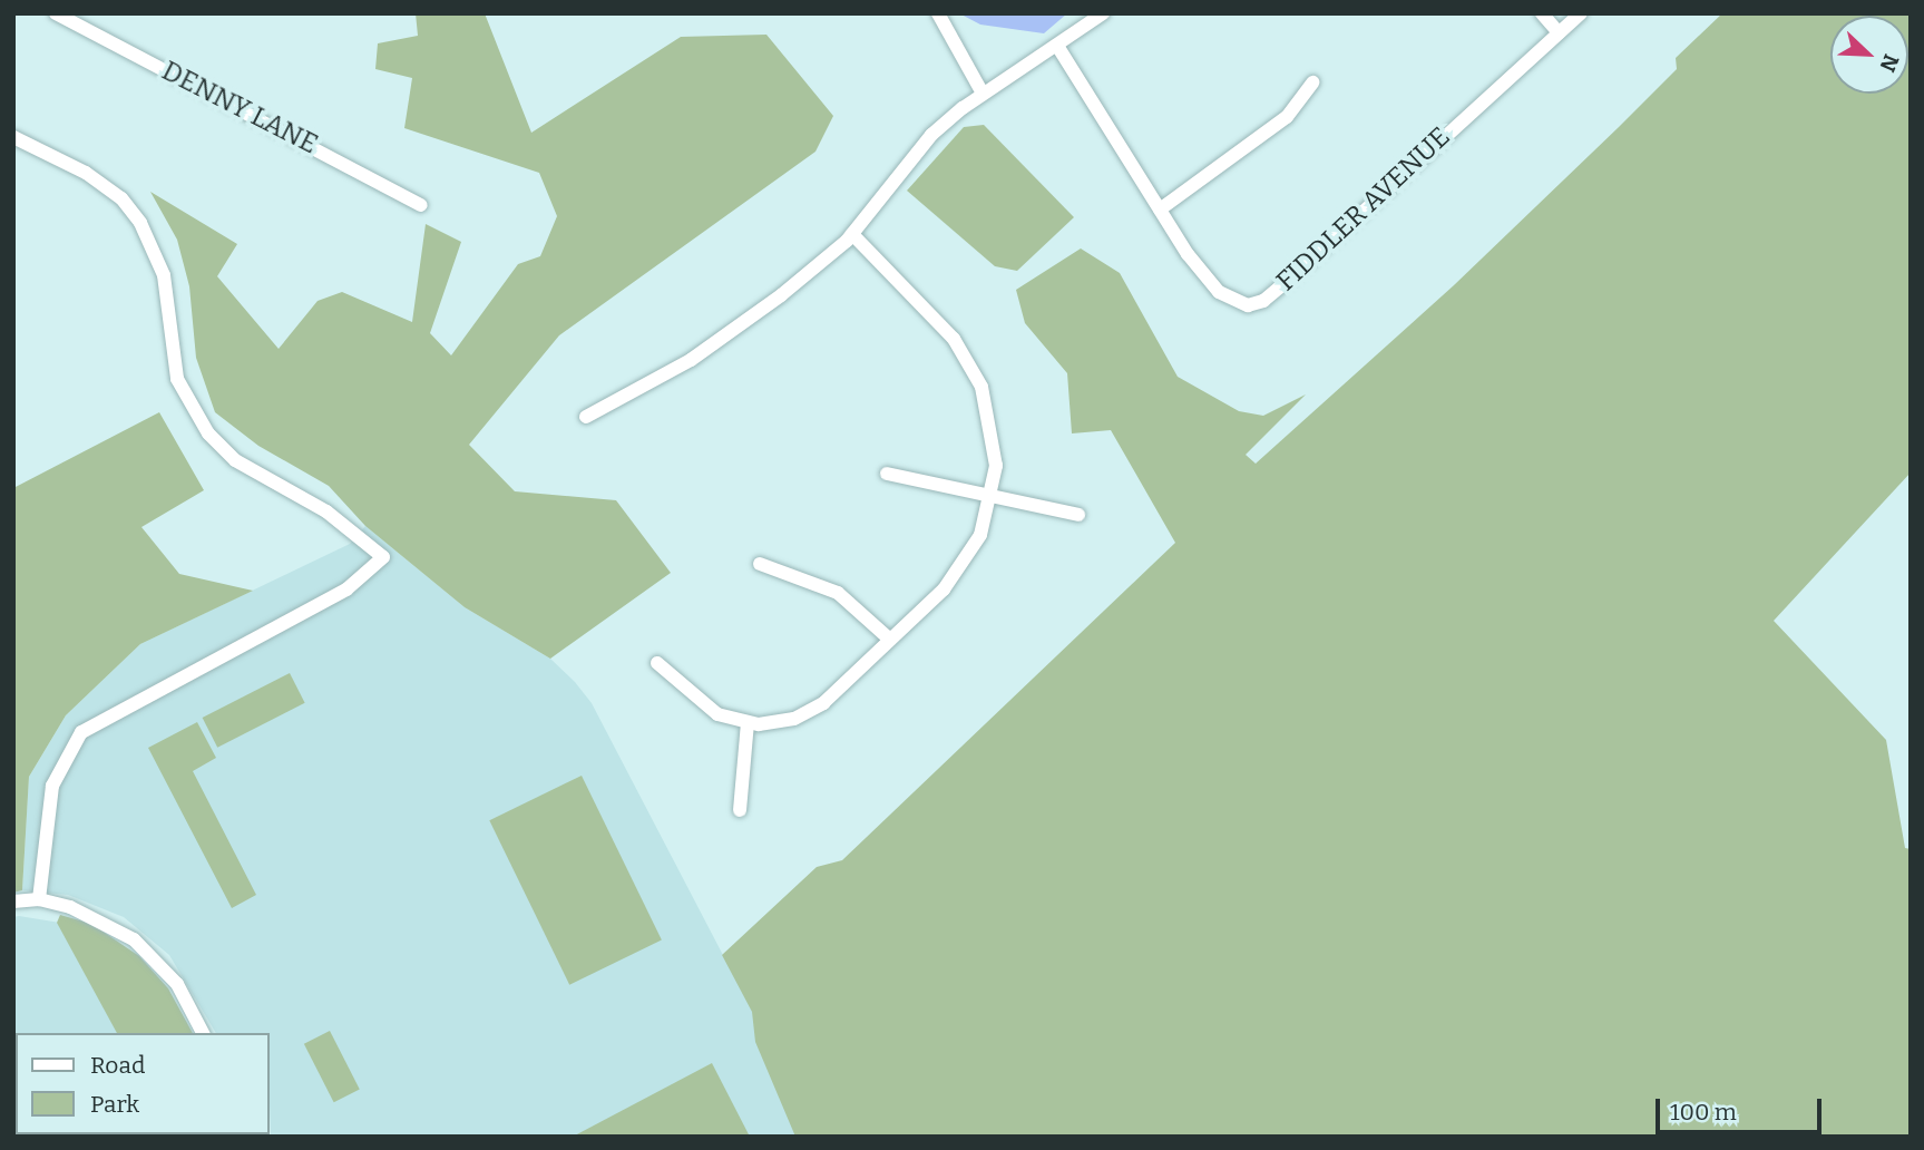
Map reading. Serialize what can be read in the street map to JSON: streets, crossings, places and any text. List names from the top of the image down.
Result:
{
  "streets": {
    "street": ["DENNY LANE", "FIDDLER AVENUE"]
  },
  "legend": ["Road", "Park"],
  "scale_bar": "100 m",
  "north": "bottom right"
}
